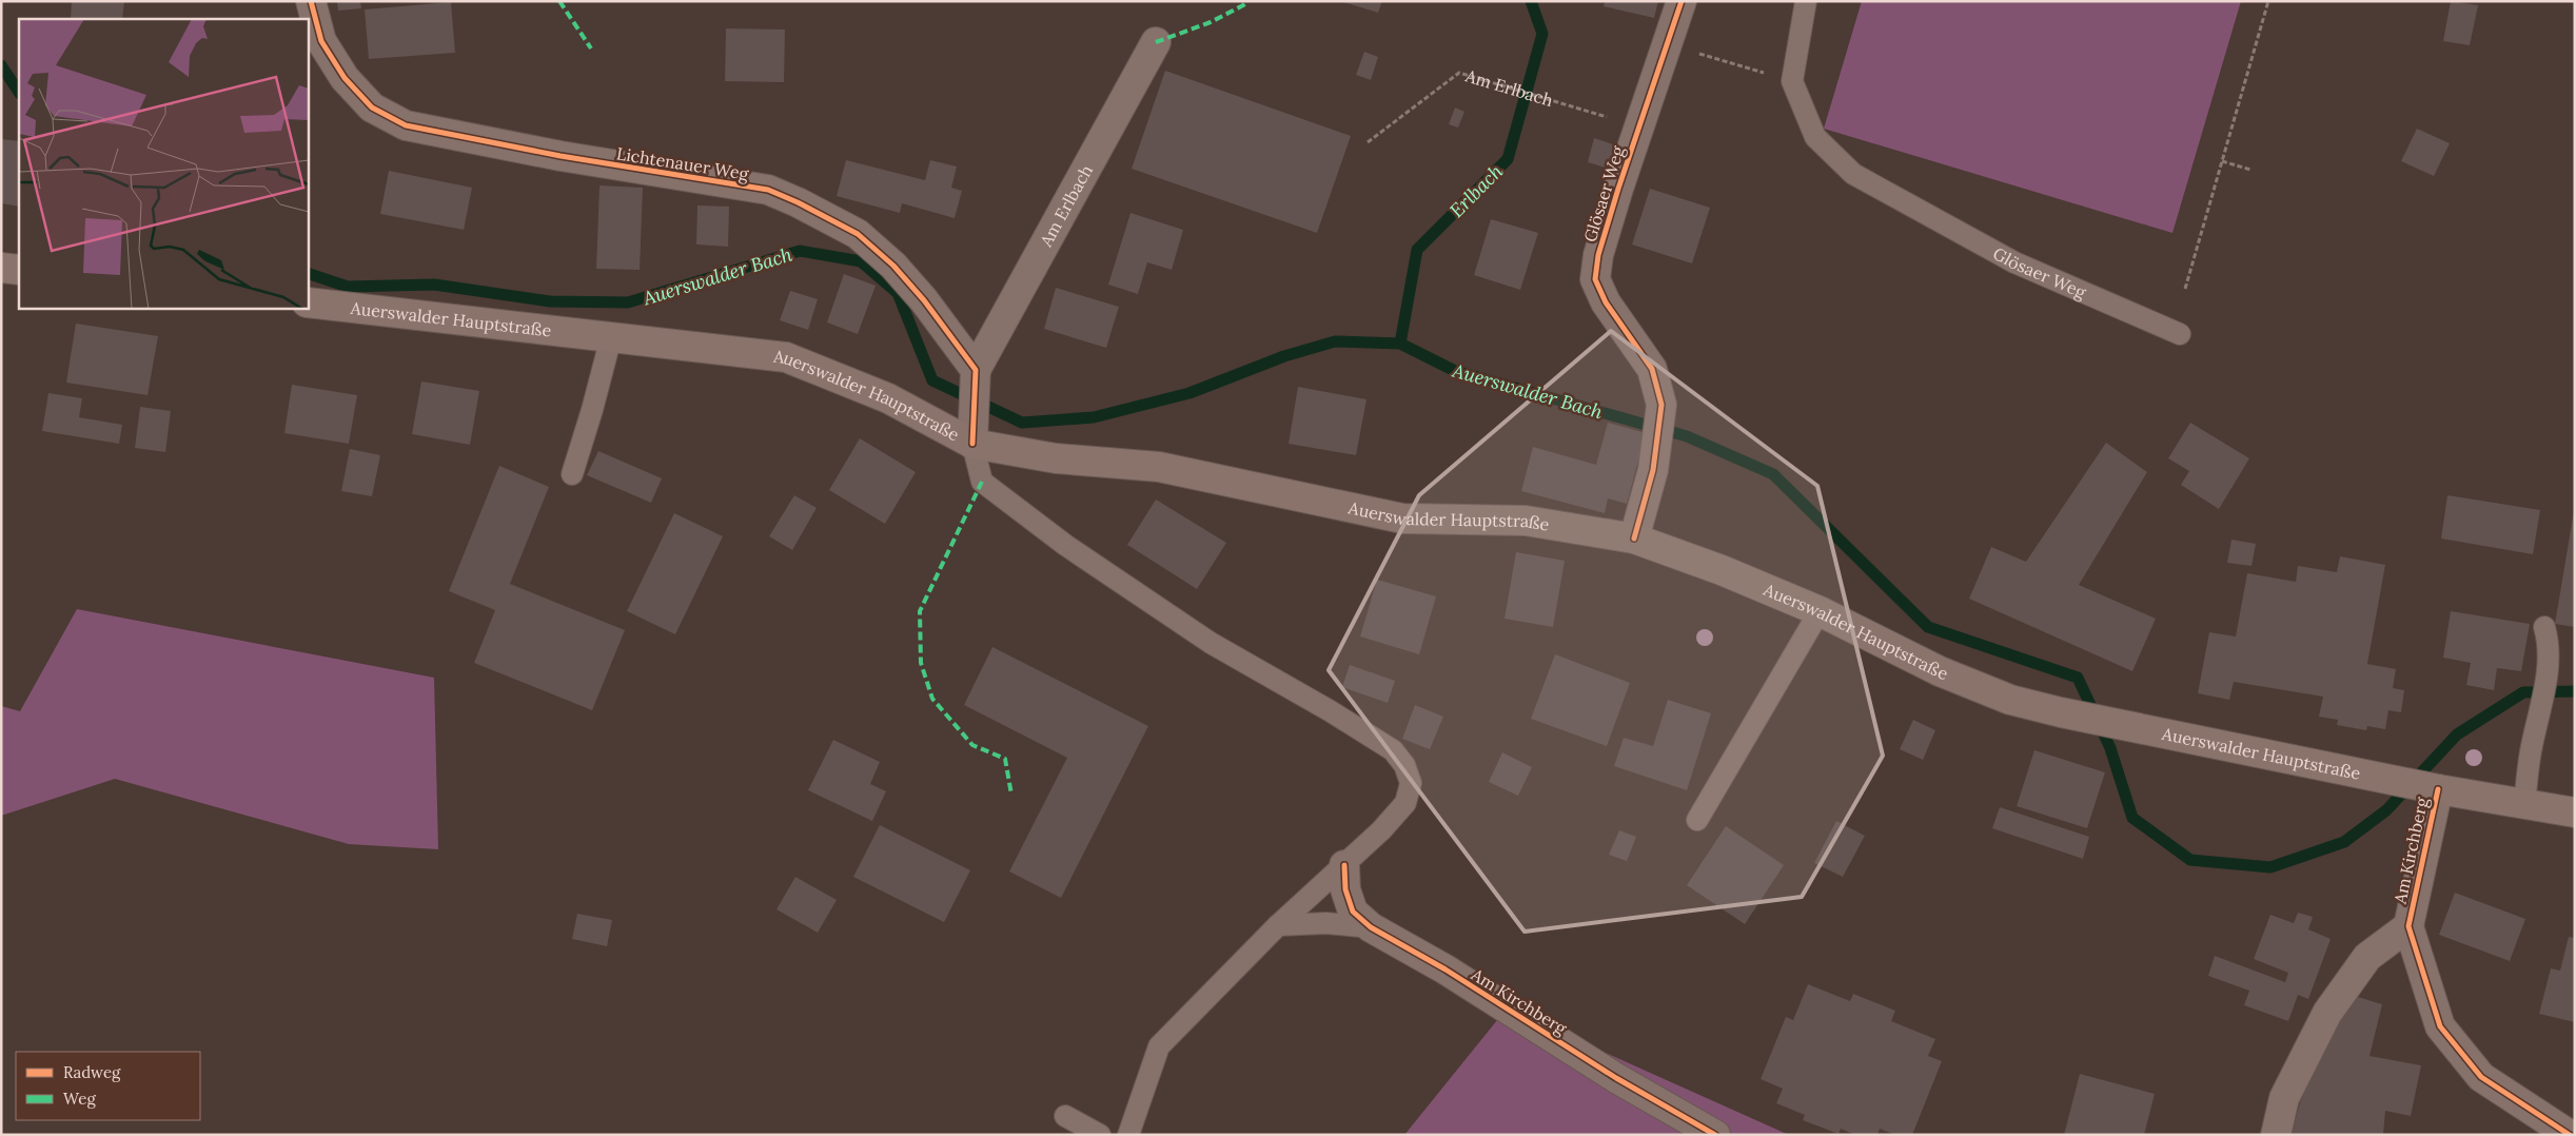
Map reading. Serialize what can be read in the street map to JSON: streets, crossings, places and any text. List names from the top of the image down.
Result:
{
  "streets": {
    "main road": ["Auerswalder Hauptstraße"],
    "street": [
      "Am Erlbach",
      "Lichtenauer Weg",
      "Glösaer Weg",
      "Am Kirchberg"
    ]
  },
  "crossings": [
    ["Am Erlbach", "Lichtenauer Weg"],
    ["Am Erlbach", "Glösaer Weg"],
    ["Glösaer Weg", "Auerswalder Hauptstraße"],
    ["Auerswalder Hauptstraße", "Am Kirchberg"]
  ],
  "water": ["Erlbach", "Auerswalder Bach"],
  "legend": ["Radweg", "Weg"]
}
